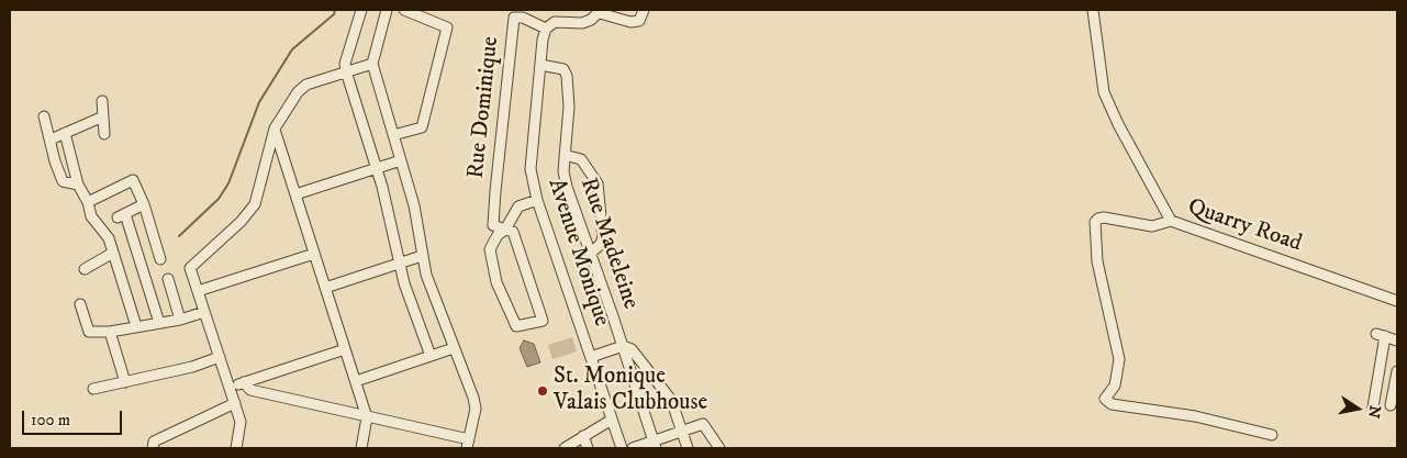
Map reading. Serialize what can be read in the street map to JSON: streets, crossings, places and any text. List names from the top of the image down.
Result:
{
  "streets": {
    "street": [
      "Rue Dominique",
      "Quarry Road",
      "Rue Madeleine",
      "Avenue Monique"
    ]
  },
  "crossings": [
    ["Rue Dominique", "Avenue Monique"],
    ["Rue Madeleine", "Avenue Monique"]
  ],
  "places": ["St. Monique Valais Clubhouse"],
  "scale_bar": "100 m",
  "north": "right"
}
